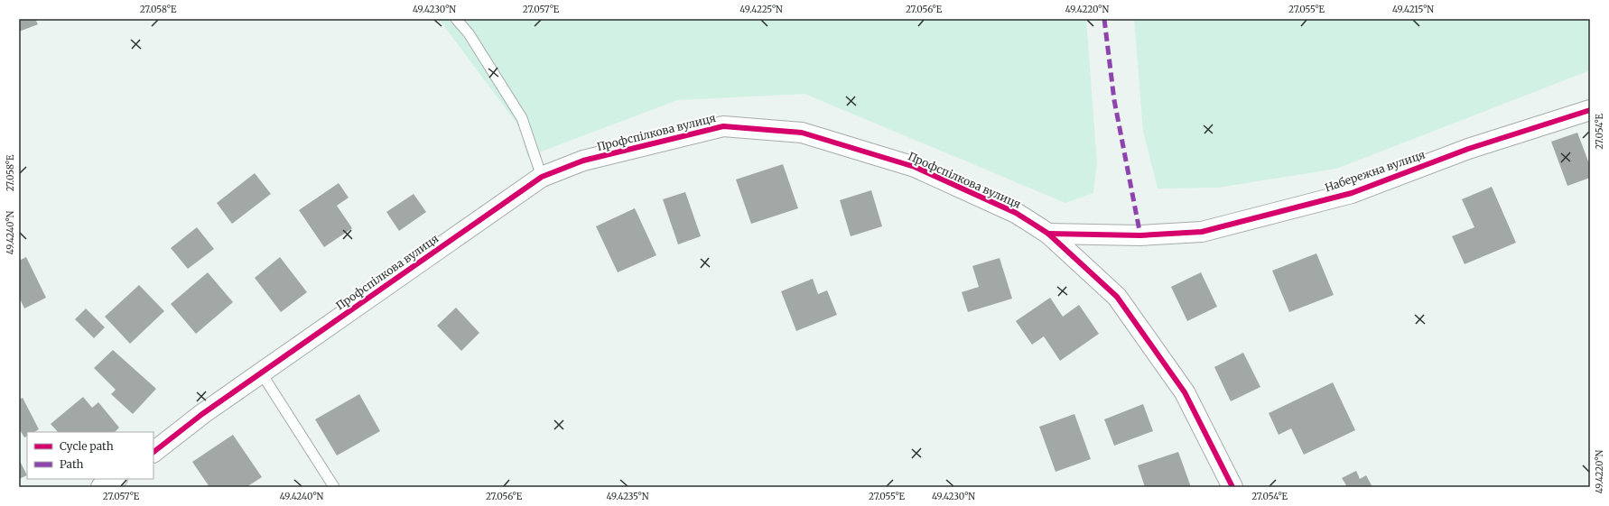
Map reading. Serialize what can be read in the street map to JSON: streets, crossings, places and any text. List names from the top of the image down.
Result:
{
  "streets": {
    "street": ["Профспілкова вулиця", "Набережна вулиця"]
  },
  "crossings": [
    ["Профспілкова вулиця", "Набережна вулиця"]
  ],
  "legend": ["Cycle path", "Path"],
  "coordinates": [
    "27.058°E",
    "49.4230°N",
    "27.057°E",
    "49.4225°N",
    "27.056°E",
    "49.4220°N",
    "27.055°E",
    "49.4215°N",
    "27.054°E",
    "49.4240°N",
    "49.4235°N"
  ]
}
